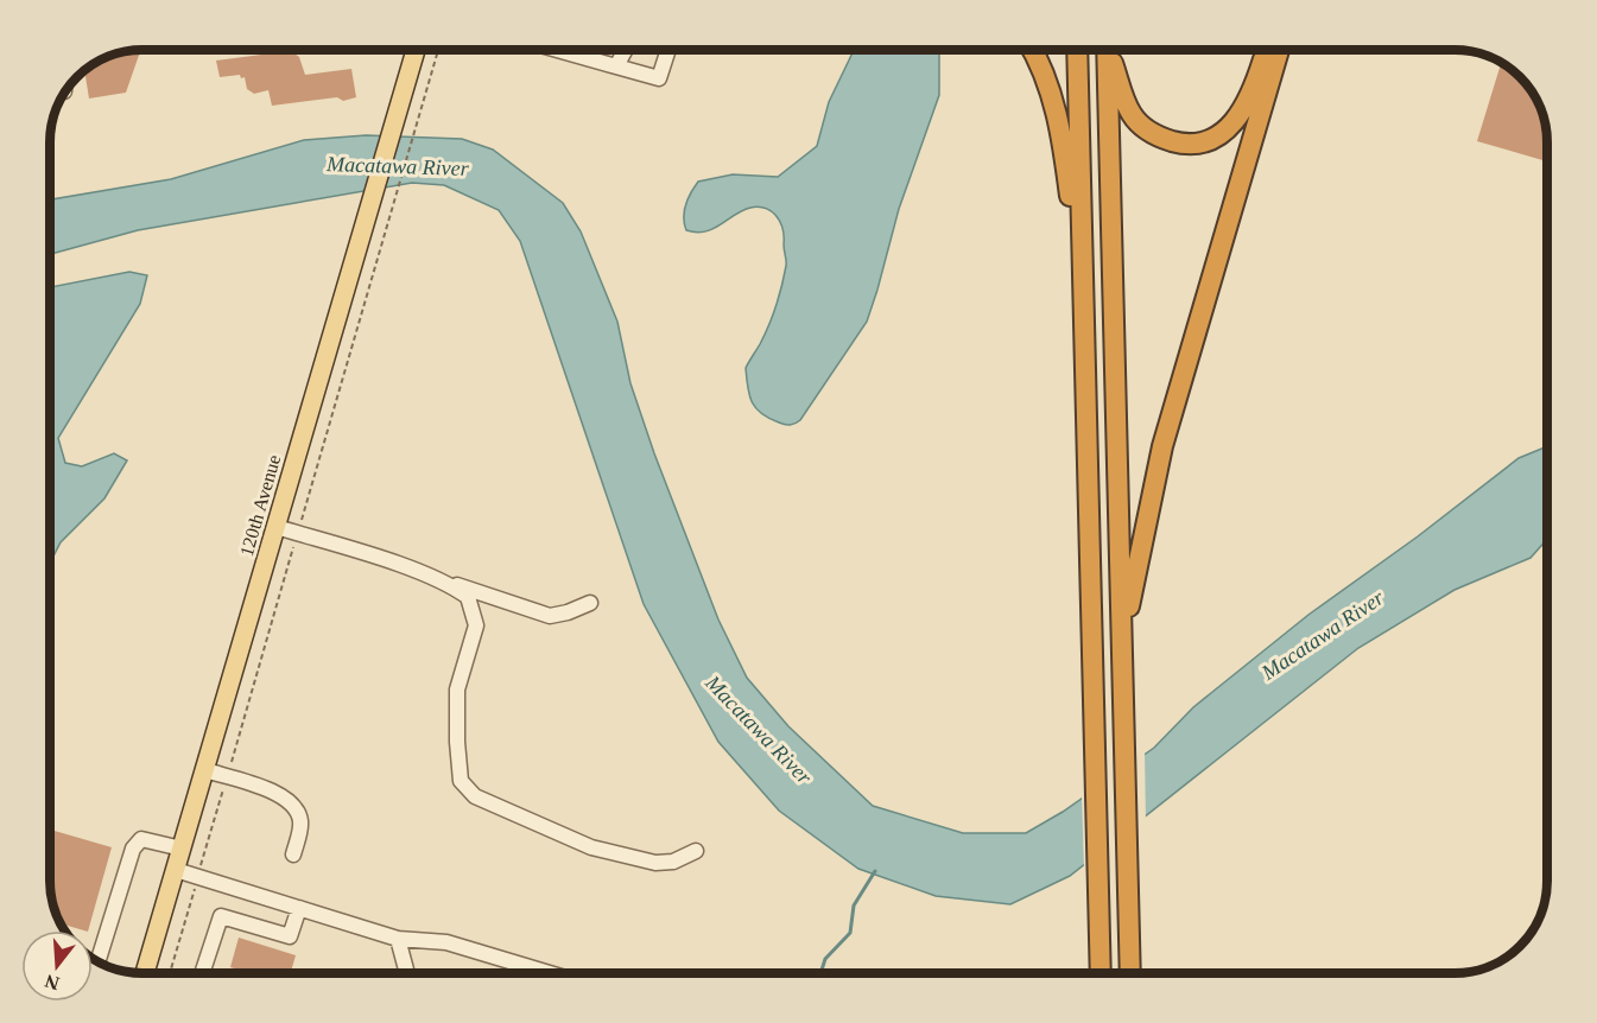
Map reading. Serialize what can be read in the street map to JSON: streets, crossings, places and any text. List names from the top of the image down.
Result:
{
  "streets": {
    "main road": ["120th Avenue"]
  },
  "water": ["Macatawa River"],
  "north": "bottom"
}
